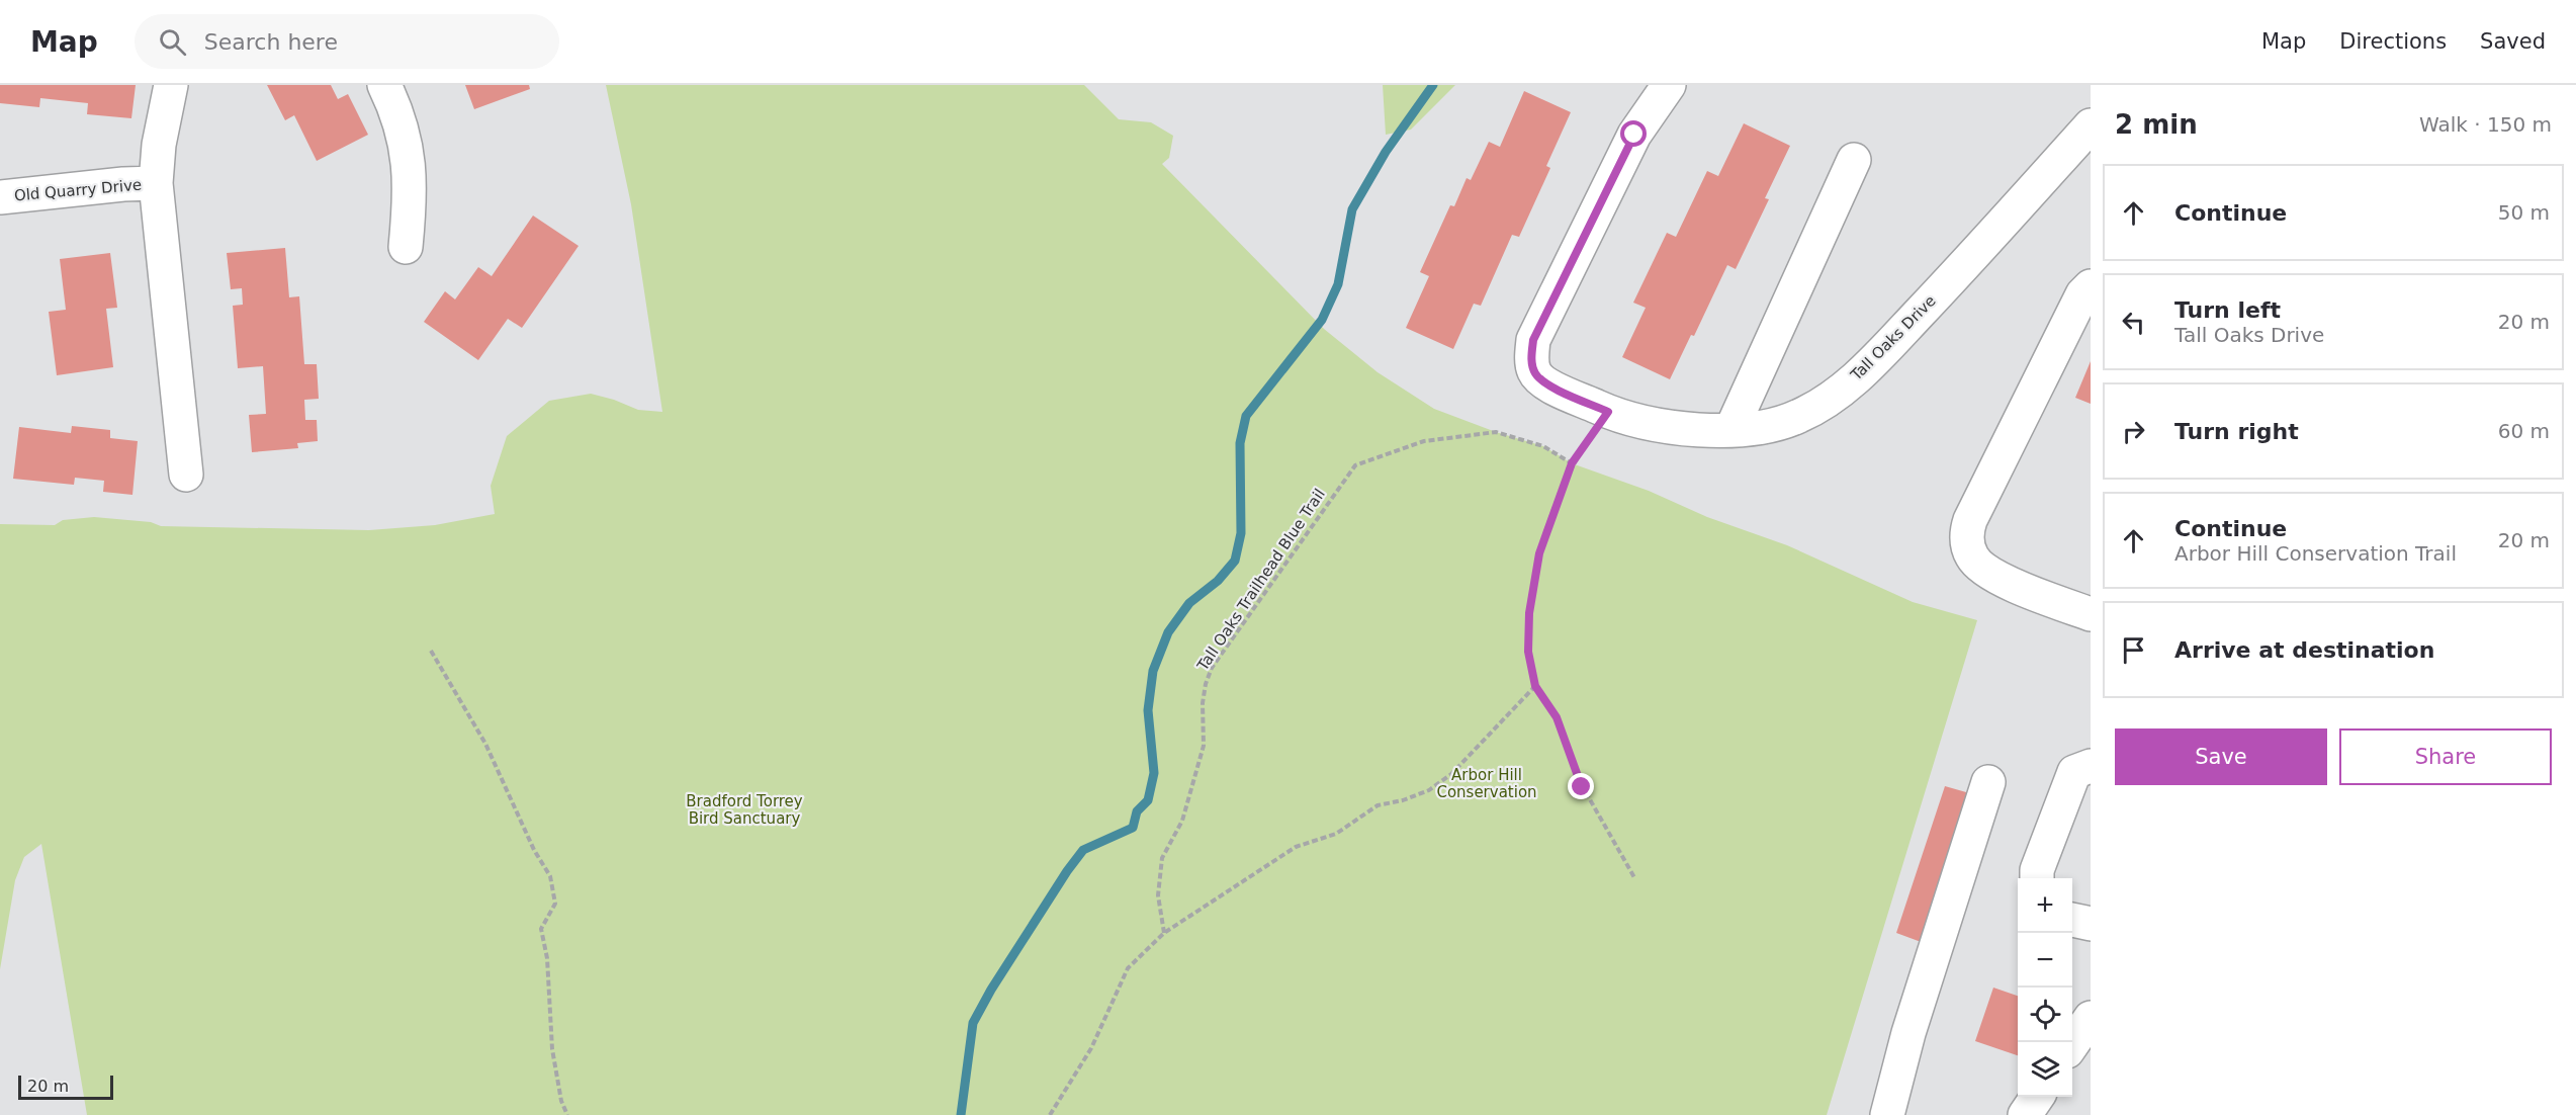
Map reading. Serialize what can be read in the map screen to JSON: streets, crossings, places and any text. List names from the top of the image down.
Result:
{
  "streets": {
    "street": ["Old Quarry Drive", "Tall Oaks Drive"],
    "path": ["Tall Oaks Trailhead Blue Trail"]
  },
  "parks": ["Arbor Hill Conservation", "Bradford Torrey Bird Sanctuary"],
  "scale_bar": "20 m",
  "page": {
    "header": "Map",
    "search": "Search here",
    "nav": ["Map", "Directions", "Saved"],
    "heading": ["2 min", "Walk · 150 m"],
    "list": [
      ["Continue", "50 m"],
      ["Turn left", "Tall Oaks Drive", "20 m"],
      ["Turn right", "60 m"],
      ["Continue", "Arbor Hill Conservation Trail", "20 m"],
      "Arrive at destination"
    ],
    "buttons": ["Save", "Share"],
    "map_buttons": ["+", "−"],
    "scale": "20 m"
  }
}
